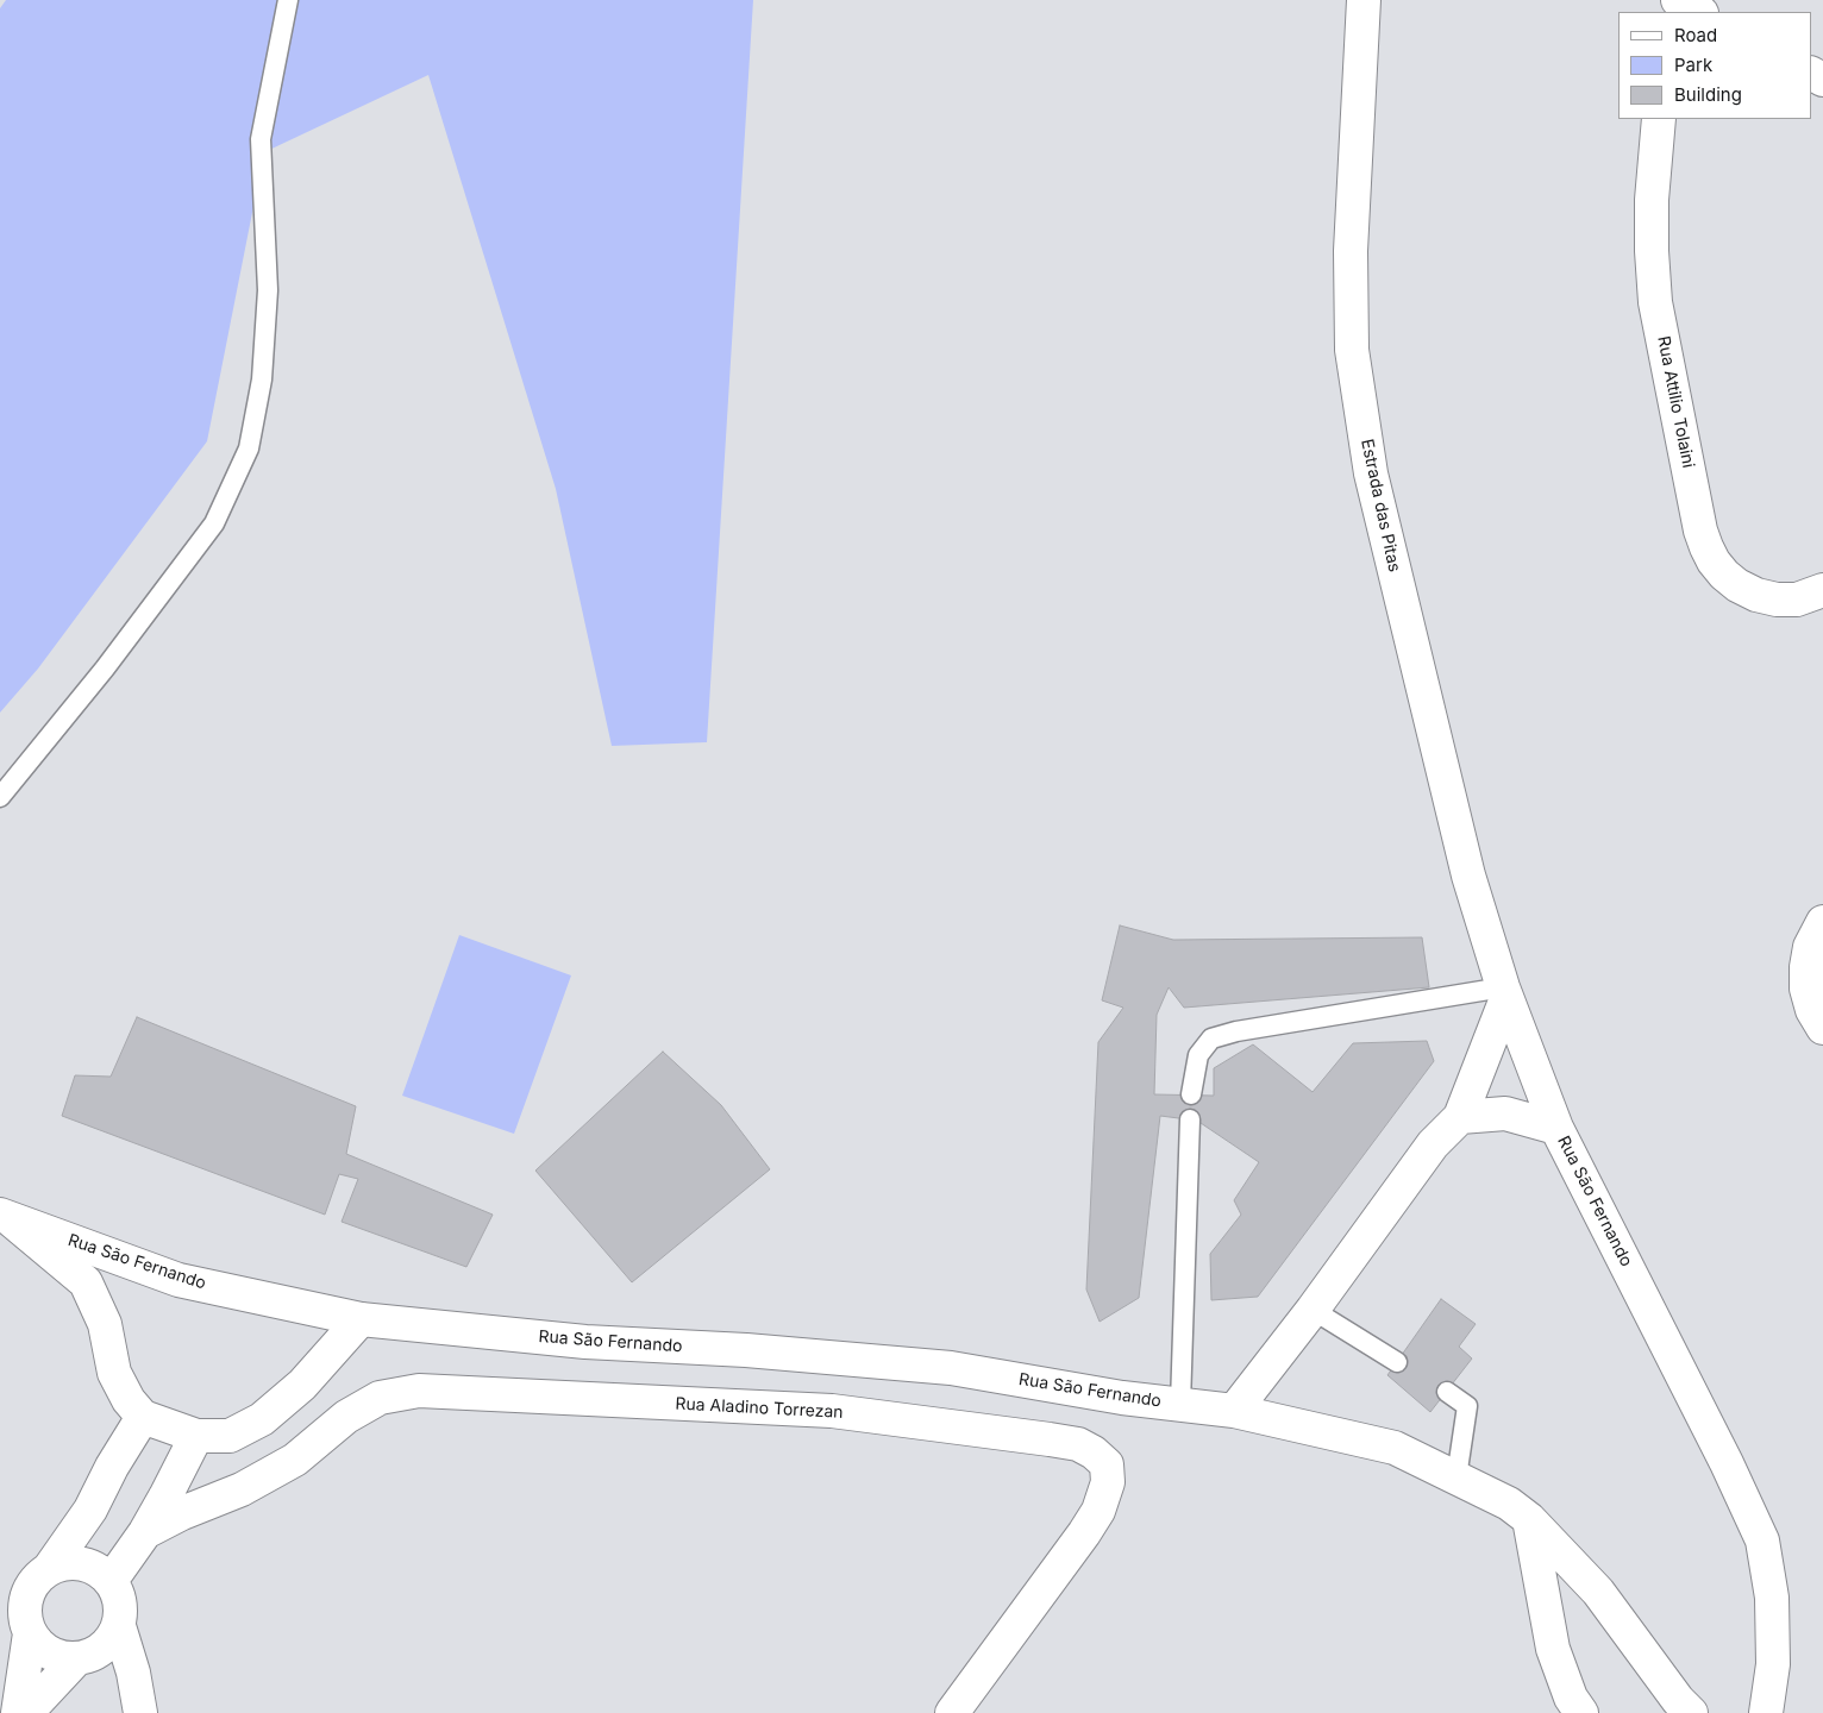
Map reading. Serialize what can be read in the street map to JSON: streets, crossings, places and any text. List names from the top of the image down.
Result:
{
  "streets": {
    "main road": [
      "Rua Attilio Tolaini",
      "Estrada das Pitas",
      "Rua São Fernando",
      "Rua Aladino Torrezan"
    ]
  },
  "crossings": [
    ["Estrada das Pitas", "Rua São Fernando"]
  ],
  "legend": ["Road", "Park", "Building"]
}
